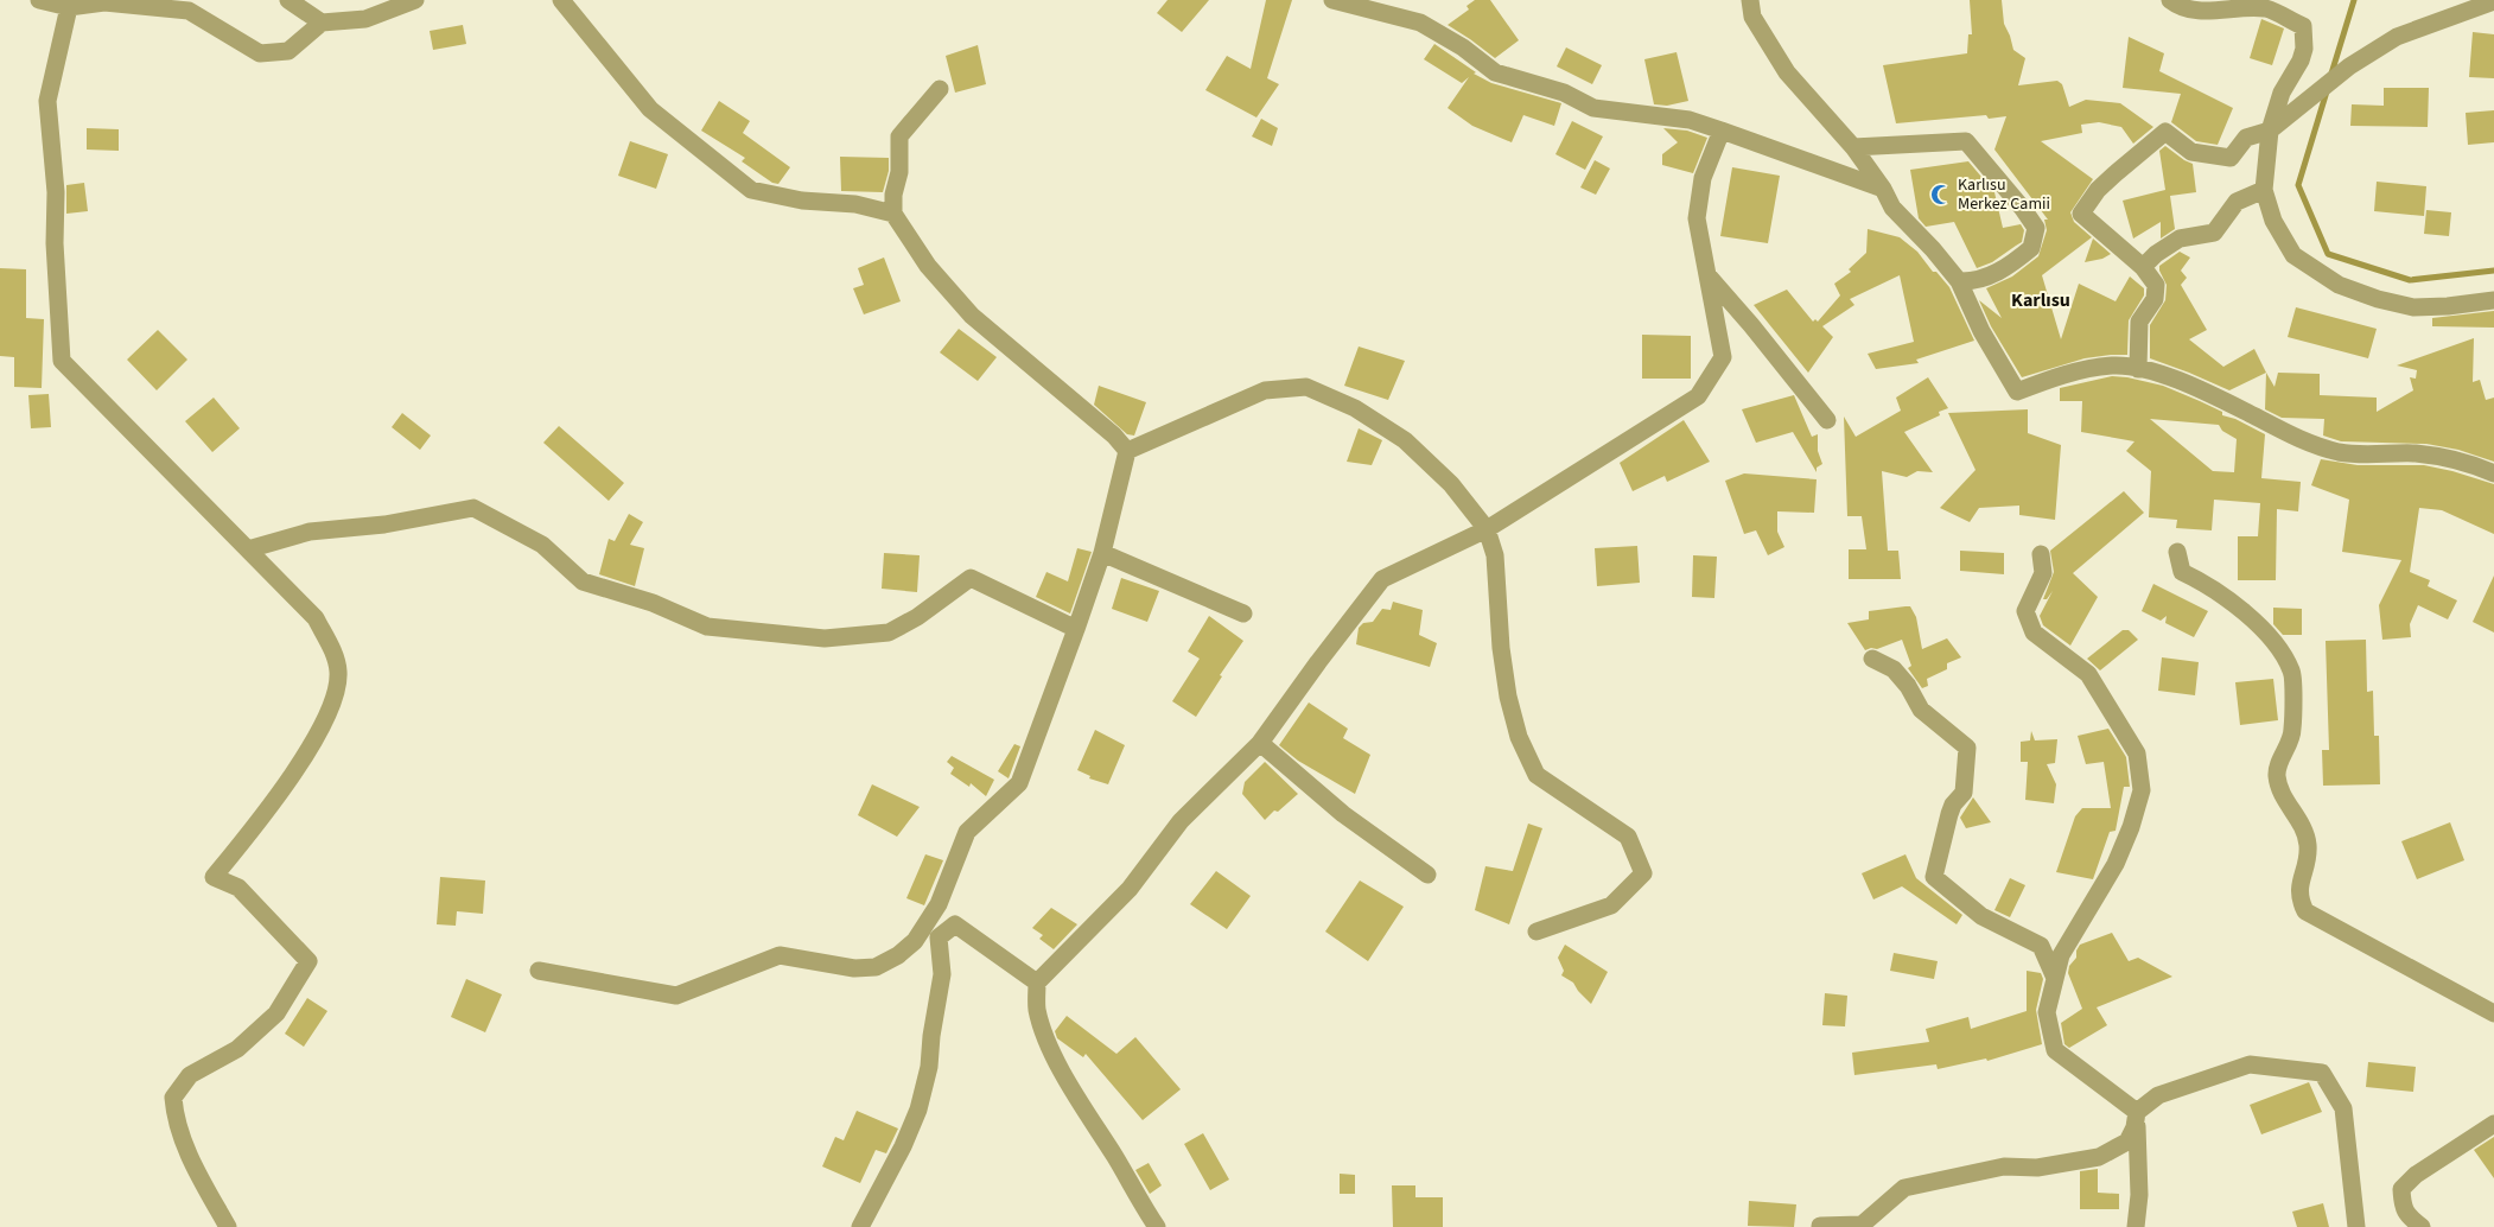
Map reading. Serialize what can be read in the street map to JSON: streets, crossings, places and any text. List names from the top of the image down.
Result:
{
  "districts": ["Karlısu"],
  "places": {
    "mosque": ["Karlısu Merkez Camii"]
  }
}
